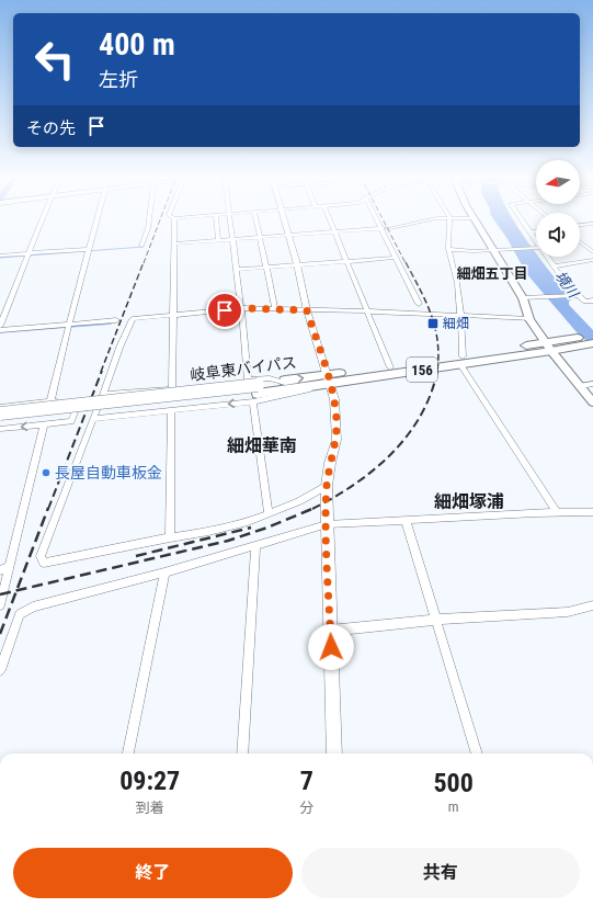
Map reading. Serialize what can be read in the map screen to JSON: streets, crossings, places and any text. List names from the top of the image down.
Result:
{
  "streets": {
    "highway": ["岐阜東バイパス", "156"]
  },
  "districts": ["細畑五丁目", "細畑華南", "細畑塚浦"],
  "water": ["境川"],
  "places": {
    "transit": ["細畑"],
    "other": ["長屋自動車板金"]
  },
  "north": "left",
  "page": {
    "turn": ["400 m", "左折"],
    "then": "その先",
    "eta": [
      "09:27",
      "到着",
      "7",
      "分",
      "500",
      "m"
    ],
    "buttons": ["終了", "共有"]
  }
}
